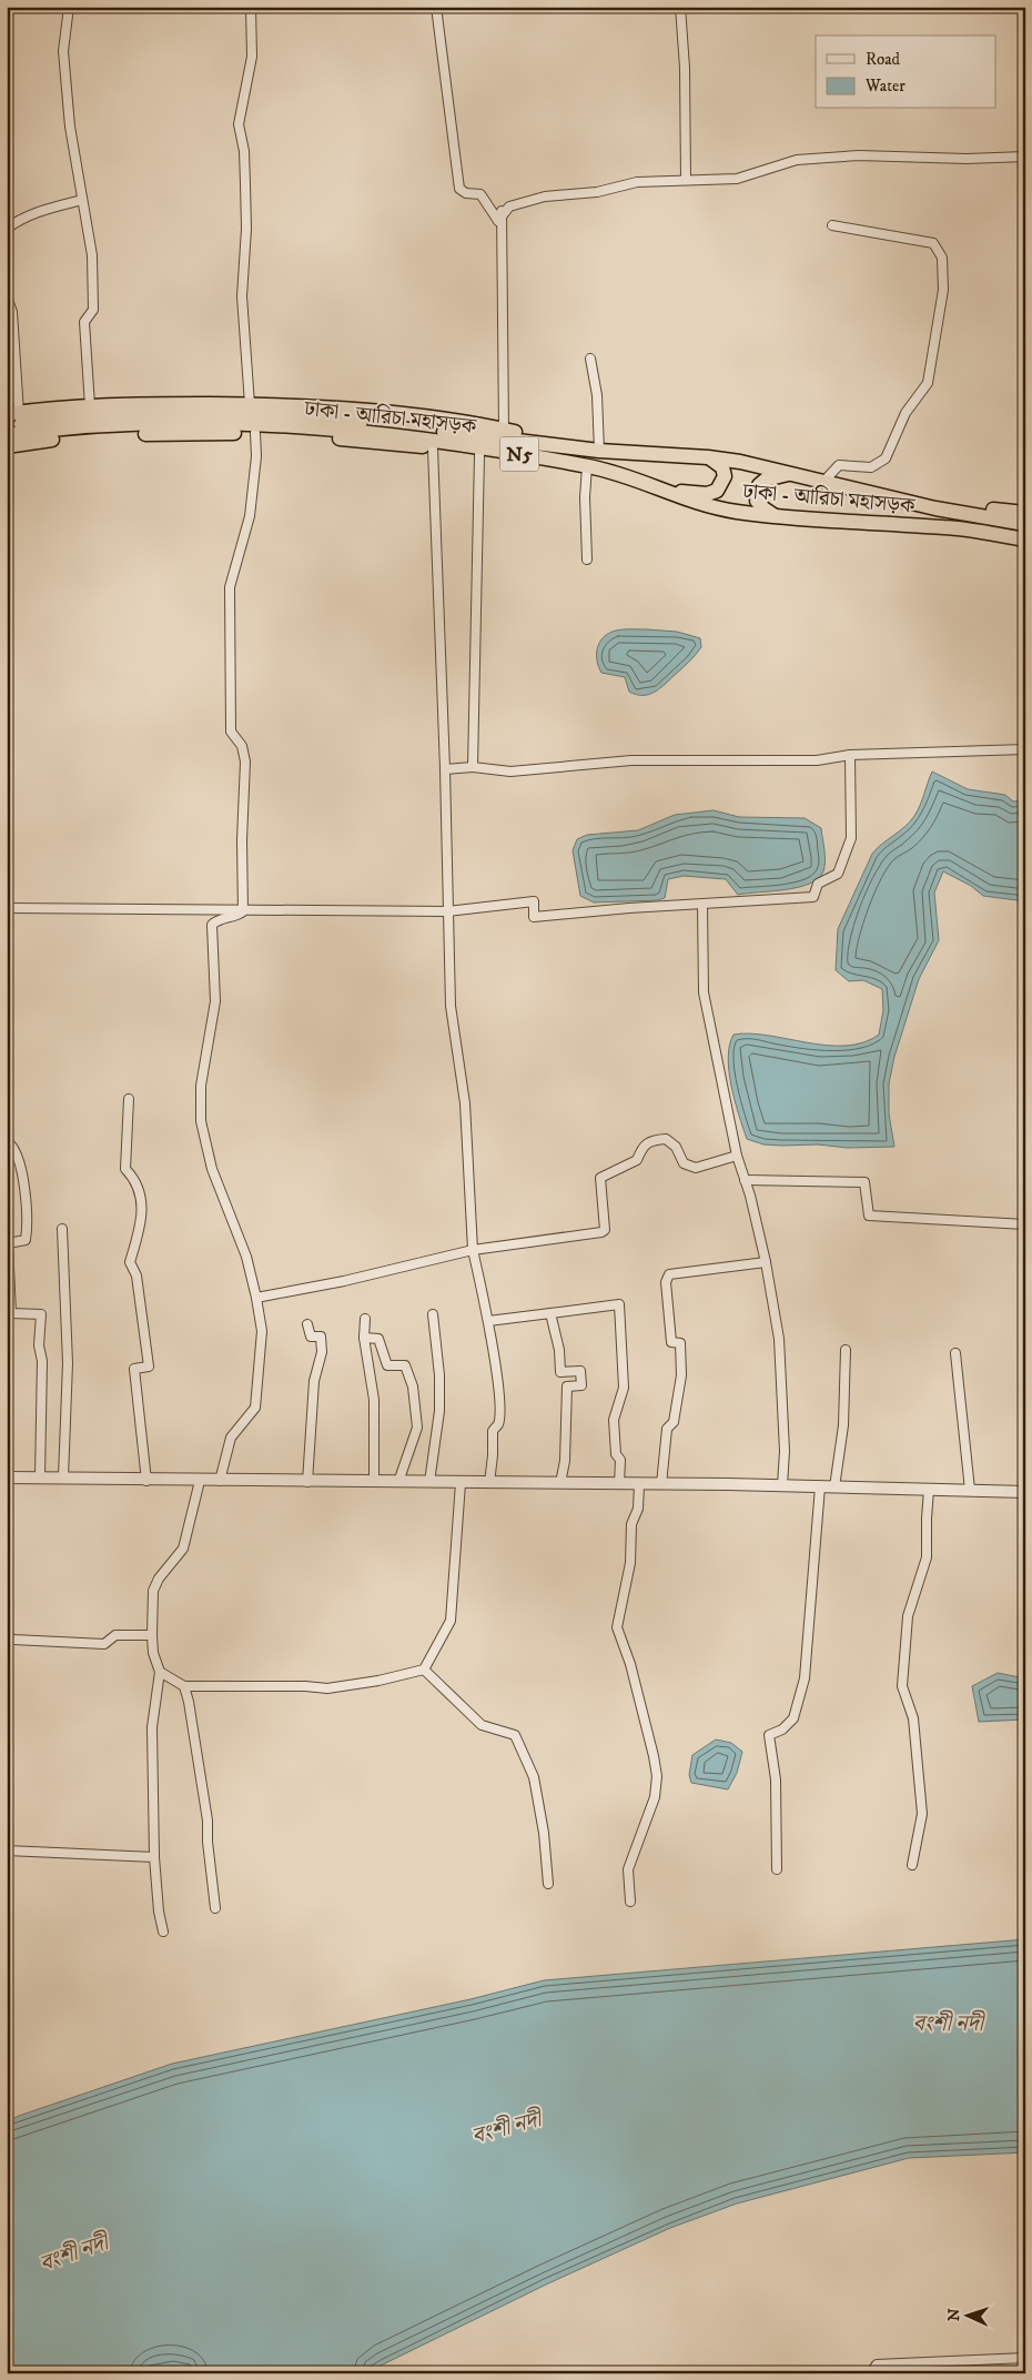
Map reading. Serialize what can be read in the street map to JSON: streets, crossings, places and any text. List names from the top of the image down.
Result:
{
  "streets": {
    "highway": ["ঢাকা - আরিচা মহাসড়ক", "N5"]
  },
  "water": ["বংশী নদী"],
  "legend": ["Road", "Water"],
  "north": "left"
}
